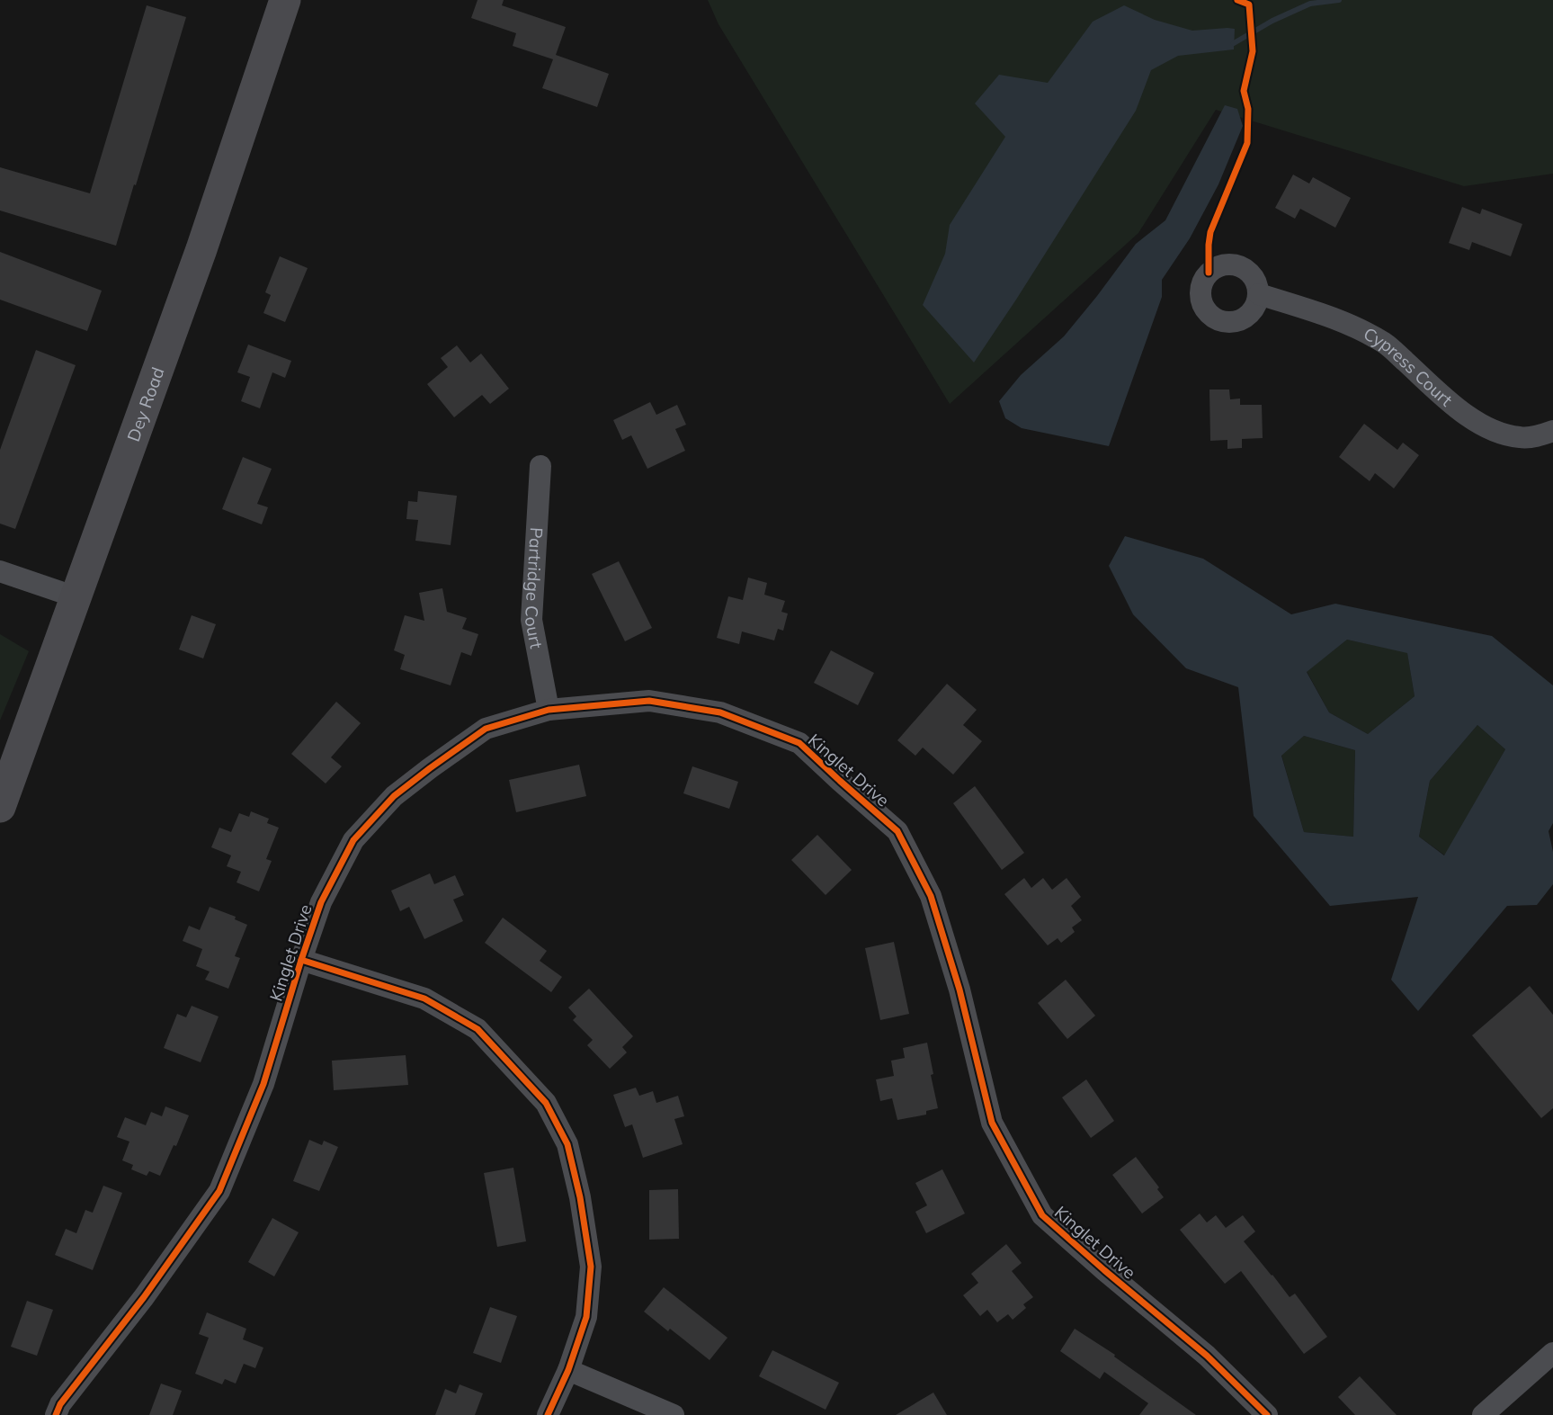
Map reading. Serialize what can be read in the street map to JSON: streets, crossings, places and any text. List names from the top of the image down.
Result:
{
  "streets": {
    "main road": ["Dey Road"],
    "street": ["Cypress Court", "Partridge Court", "Kinglet Drive"]
  },
  "crossings": [
    ["Partridge Court", "Kinglet Drive"]
  ]
}
